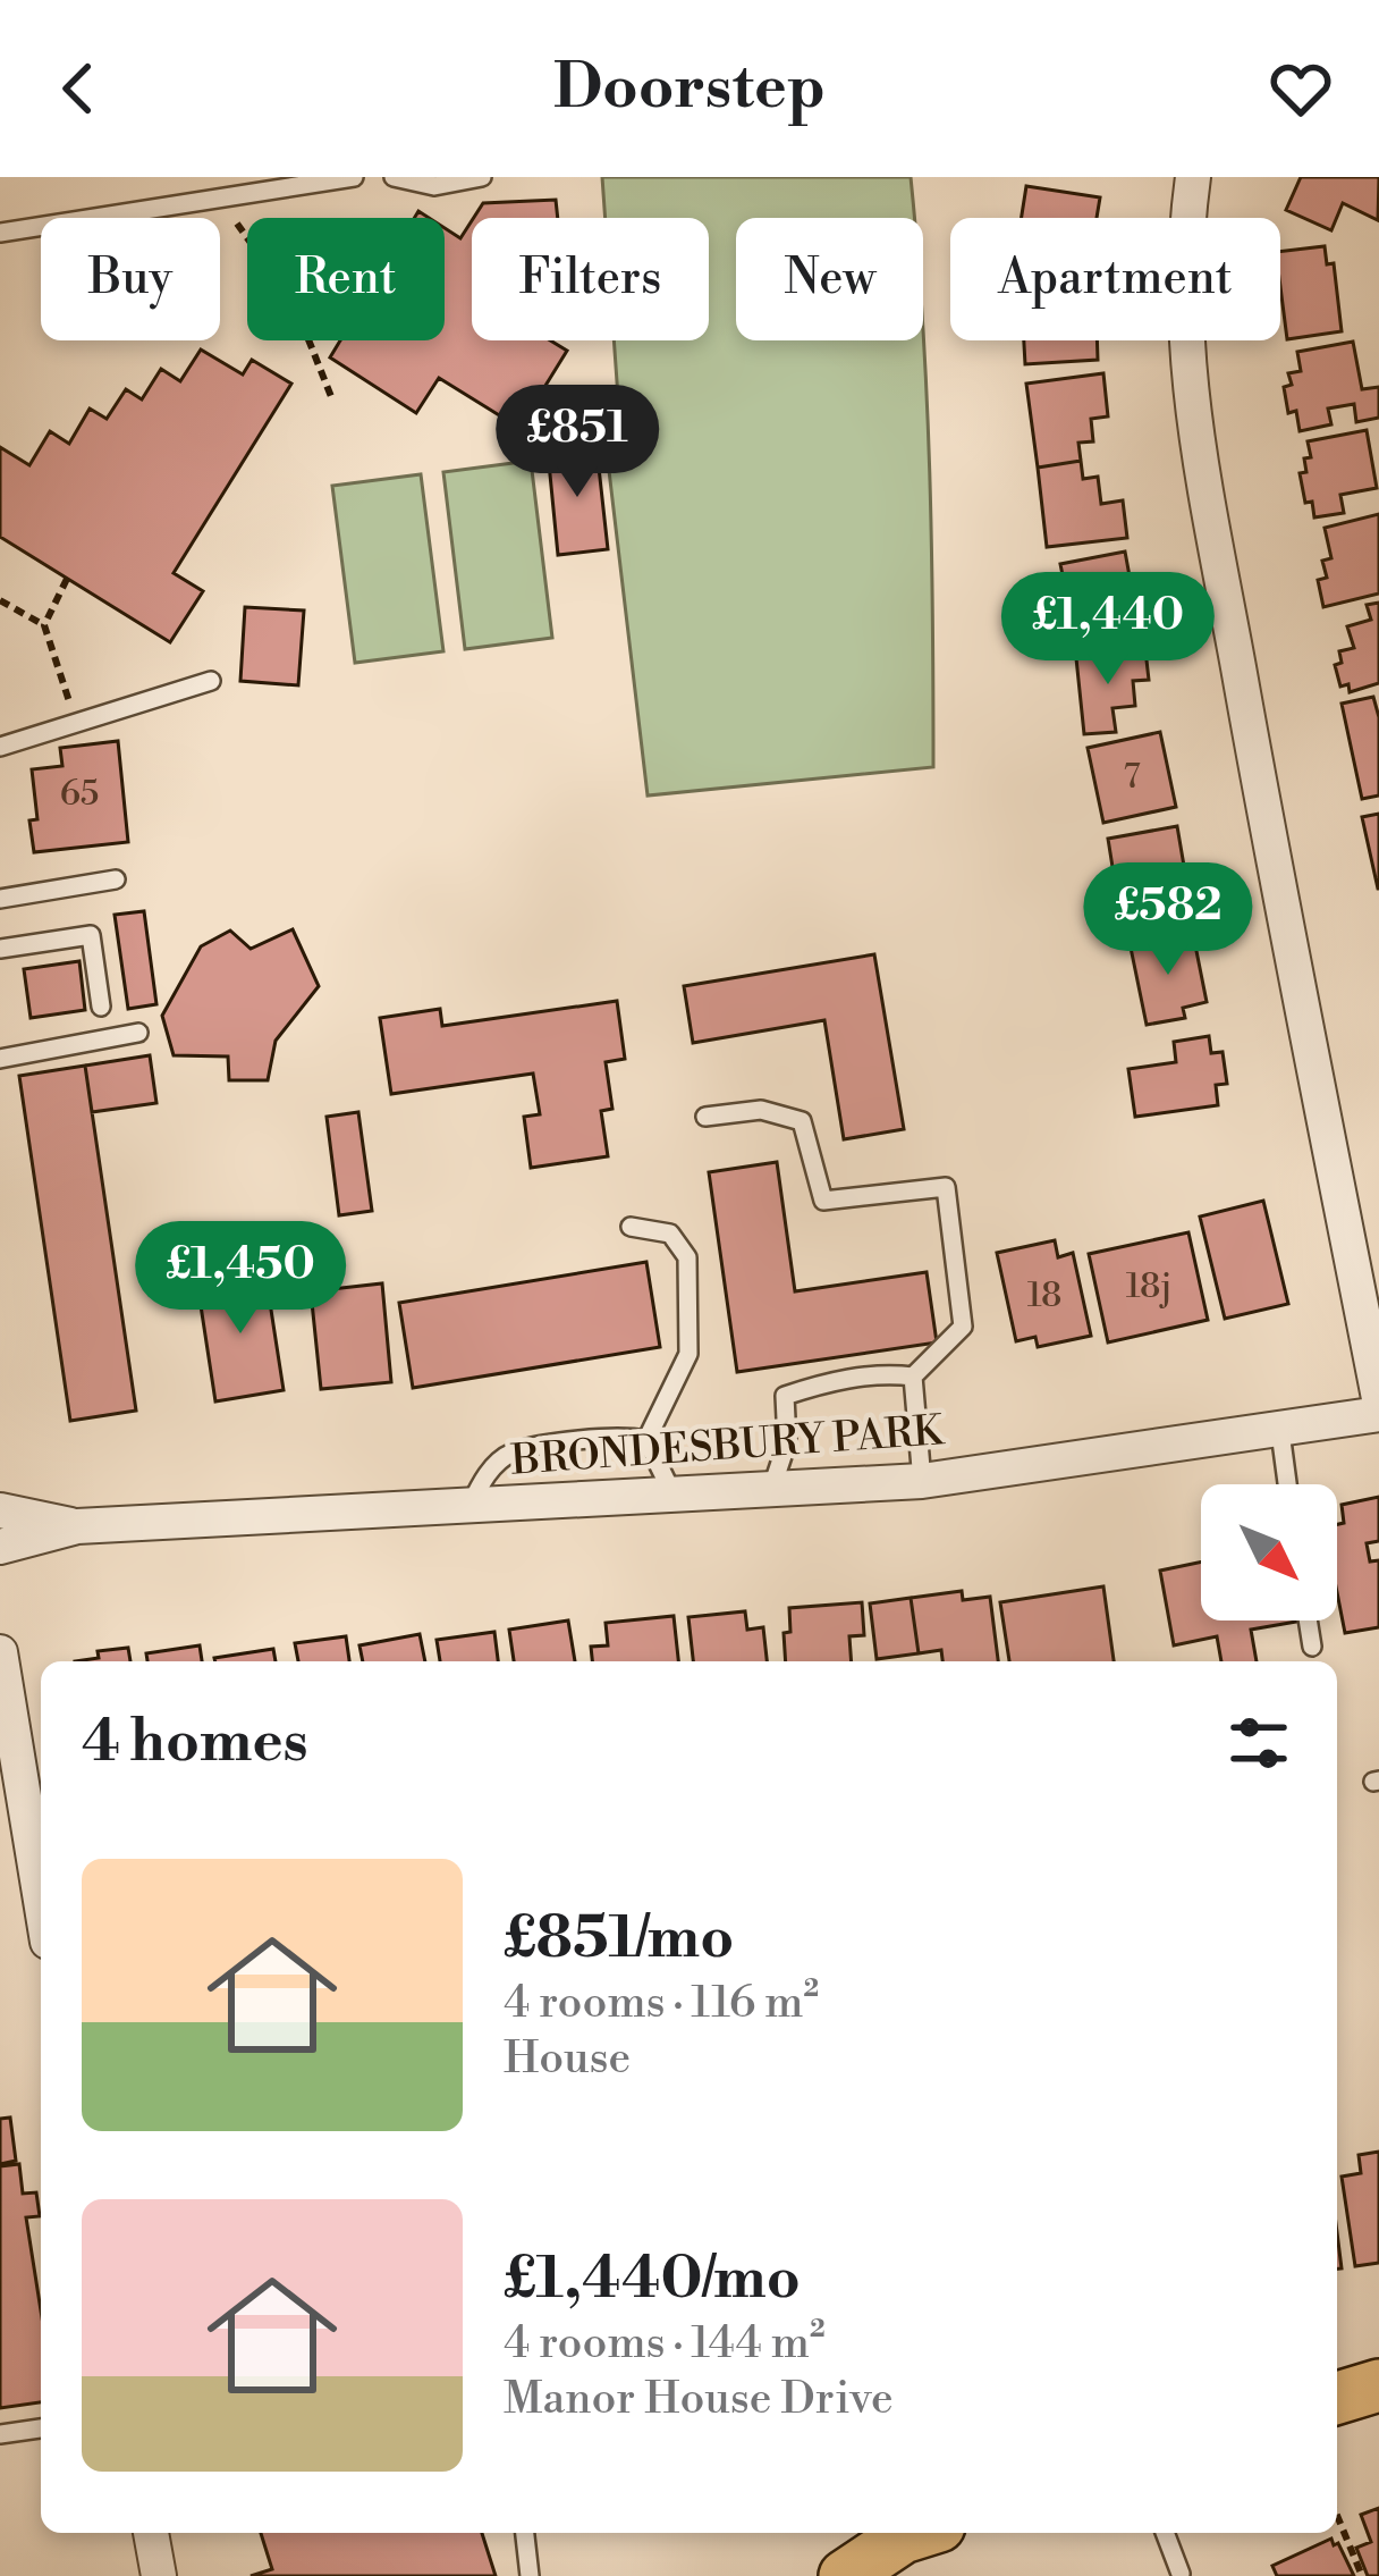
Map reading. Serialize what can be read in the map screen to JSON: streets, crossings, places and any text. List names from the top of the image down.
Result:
{
  "streets": {
    "street": ["BRONDESBURY PARK"]
  },
  "house_numbers": [
    "7",
    "65",
    "18j",
    "18"
  ],
  "north": "bottom right",
  "page": {
    "header": "Doorstep",
    "chip": [
      "Buy",
      "Rent",
      "Filters",
      "New",
      "Apartment"
    ],
    "price": [
      "£851",
      "£1,440",
      "£582",
      "£1,450"
    ],
    "heading": "4 homes",
    "list": [
      {
        "name": "£851/mo",
        "note": "4 rooms · 116 m² · House"
      },
      {
        "name": "£1,440/mo",
        "note": "4 rooms · 144 m² · Manor House Drive"
      }
    ]
  }
}
